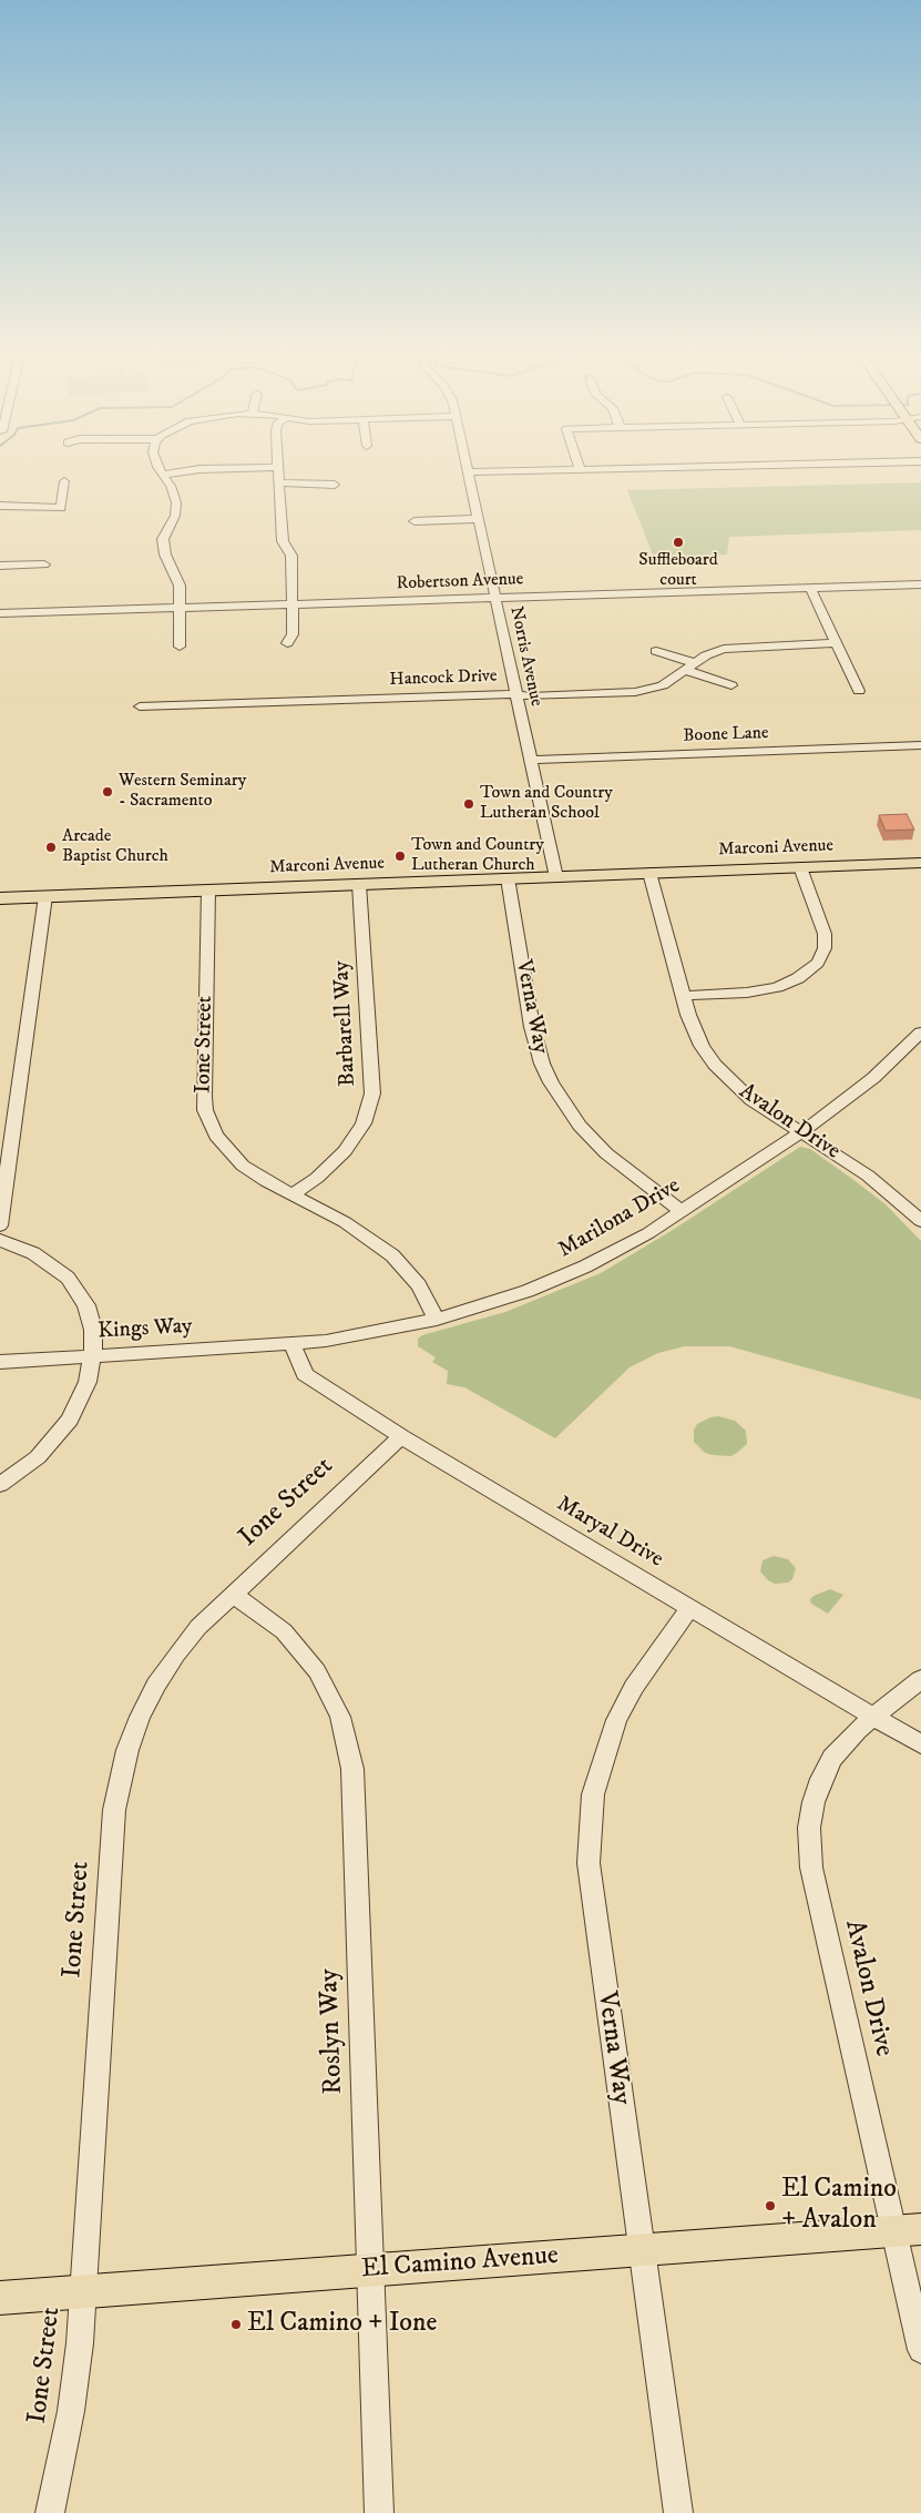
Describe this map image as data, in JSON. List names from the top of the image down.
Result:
{
  "streets": {
    "main road": ["Marconi Avenue", "El Camino Avenue"],
    "street": [
      "Robertson Avenue",
      "Norris Avenue",
      "Hancock Drive",
      "Boone Lane",
      "Verna Way",
      "Barbarell Way",
      "Ione Street",
      "Avalon Drive",
      "Marilona Drive",
      "Kings Way",
      "Maryal Drive",
      "Roslyn Way"
    ]
  },
  "crossings": [
    ["Robertson Avenue", "Norris Avenue"],
    ["Norris Avenue", "Hancock Drive"],
    ["Norris Avenue", "Boone Lane"],
    ["Norris Avenue", "Marconi Avenue"],
    ["Marconi Avenue", "Verna Way"],
    ["Marconi Avenue", "Barbarell Way"],
    ["Marconi Avenue", "Ione Street"],
    ["Marconi Avenue", "Avalon Drive"],
    ["Verna Way", "Marilona Drive"],
    ["Verna Way", "Maryal Drive"],
    ["Verna Way", "El Camino Avenue"],
    ["Barbarell Way", "Ione Street"],
    ["Ione Street", "Marilona Drive"],
    ["Ione Street", "Maryal Drive"],
    ["Ione Street", "Roslyn Way"],
    ["Ione Street", "El Camino Avenue"],
    ["Avalon Drive", "Marilona Drive"],
    ["Avalon Drive", "Maryal Drive"],
    ["Avalon Drive", "El Camino Avenue"],
    ["Marilona Drive", "Kings Way"],
    ["Marilona Drive", "Maryal Drive"],
    ["Kings Way", "Maryal Drive"],
    ["Roslyn Way", "El Camino Avenue"]
  ],
  "places": [
    "Suffleboard court",
    "Western Seminary - Sacramento",
    "Town and Country Lutheran School",
    "Arcade Baptist Church",
    "Town and Country Lutheran Church",
    "El Camino + Avalon",
    "El Camino + Ione"
  ]
}
